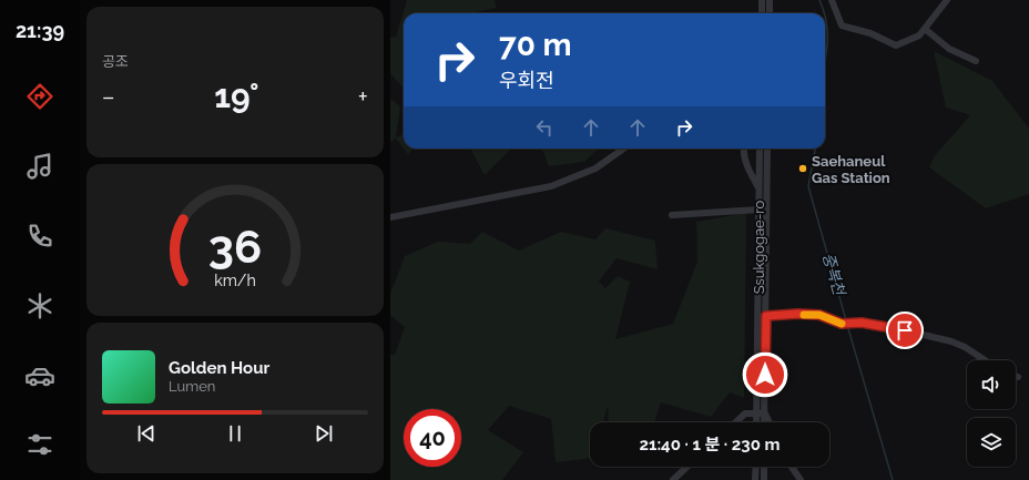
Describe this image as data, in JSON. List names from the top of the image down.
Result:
{
  "streets": {
    "street": ["Ssukgogae-ro"]
  },
  "water": ["중복천"],
  "places": ["Saehaneul Gas Station"],
  "page": {
    "tabs": "21:39",
    "tile": "공조",
    "turn": ["70 m", "우회전"],
    "heat": ["−", "19°", "+"],
    "song": ["Golden Hour", "Lumen"],
    "limit": "40",
    "trip": "21:40 · 1 분 · 230 m",
    "gauge": ["36", "km/h"]
  }
}
